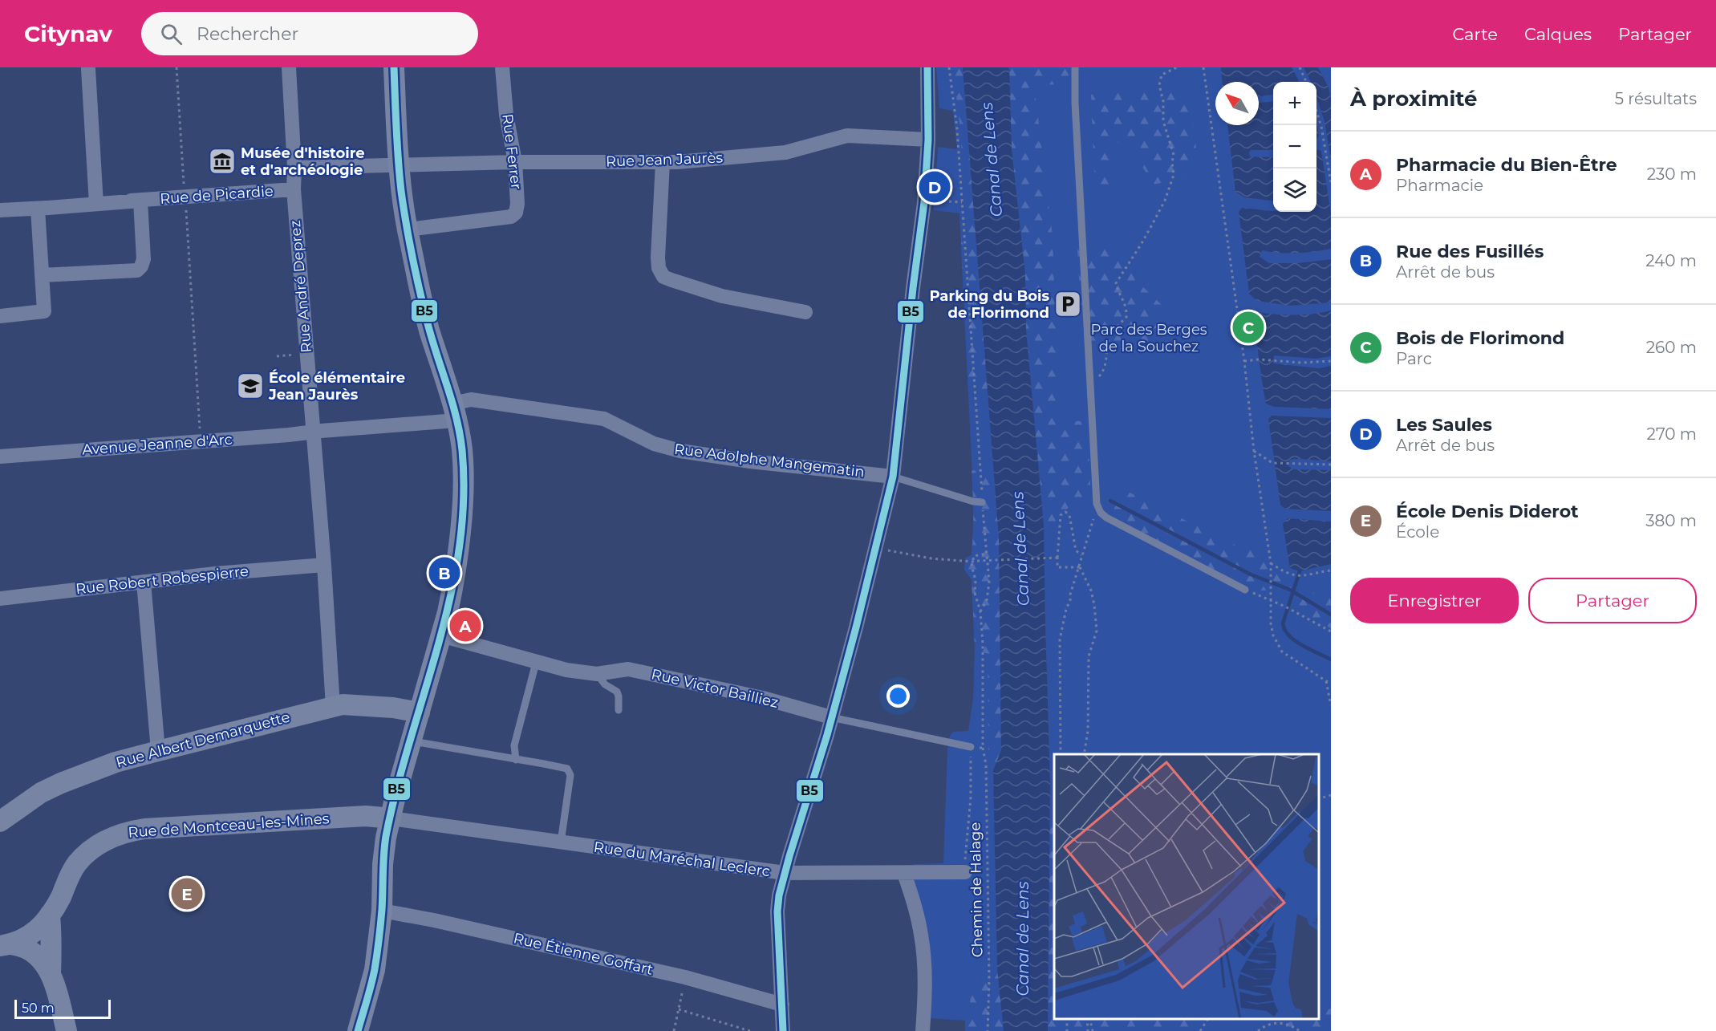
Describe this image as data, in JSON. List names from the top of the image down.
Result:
{
  "streets": {
    "main road": ["Rue Albert Demarquette", "Rue de Montceau-les-Mines"],
    "street": [
      "Rue Ferrer",
      "Rue Jean Jaurès",
      "Rue de Picardie",
      "Rue André Deprez",
      "Avenue Jeanne d'Arc",
      "Rue Adolphe Mangematin",
      "Rue Robert Robespierre",
      "Rue Victor Bailliez",
      "Rue du Maréchal Leclerc",
      "Rue Étienne Goffart"
    ],
    "path": ["Chemin de Halage"]
  },
  "crossings": [
    ["Rue Ferrer", "Rue Jean Jaurès"],
    ["Rue Jean Jaurès", "Rue André Deprez"],
    ["Rue de Picardie", "Rue André Deprez"],
    ["Rue André Deprez", "Avenue Jeanne d'Arc"],
    ["Rue André Deprez", "Rue Adolphe Mangematin"],
    ["Rue André Deprez", "Rue Robert Robespierre"],
    ["Rue André Deprez", "Rue Albert Demarquette"],
    ["Avenue Jeanne d'Arc", "Rue Adolphe Mangematin"],
    ["Rue de Montceau-les-Mines", "Rue du Maréchal Leclerc"]
  ],
  "water": ["Canal de Lens"],
  "parks": ["Parc des Berges de la Souchez"],
  "places": {
    "museum": ["Musée d'histoire et d'archéologie"],
    "parking": ["Parking du Bois de Florimond"],
    "school or university": ["École élémentaire Jean Jaurès"]
  },
  "lines": ["transit line B5"],
  "scale_bar": "50 m",
  "north": "top left",
  "page": {
    "header": "Citynav",
    "search": "Rechercher",
    "nav": ["Carte", "Calques", "Partager"],
    "heading": ["À proximité", "5 résultats"],
    "map_buttons": ["+", "−"],
    "list": [
      {
        "mark": "A",
        "name": "Pharmacie du Bien-Être",
        "note": "Pharmacie",
        "value": "230 m"
      },
      {
        "mark": "B",
        "name": "Rue des Fusillés",
        "note": "Arrêt de bus",
        "value": "240 m"
      },
      {
        "mark": "C",
        "name": "Bois de Florimond",
        "note": "Parc",
        "value": "260 m"
      },
      {
        "mark": "D",
        "name": "Les Saules",
        "note": "Arrêt de bus",
        "value": "270 m"
      },
      {
        "mark": "E",
        "name": "École Denis Diderot",
        "note": "École",
        "value": "380 m"
      }
    ],
    "pins": [
      "D",
      "C",
      "B",
      "A",
      "E"
    ],
    "buttons": ["Enregistrer", "Partager"],
    "scale": "50 m"
  }
}
